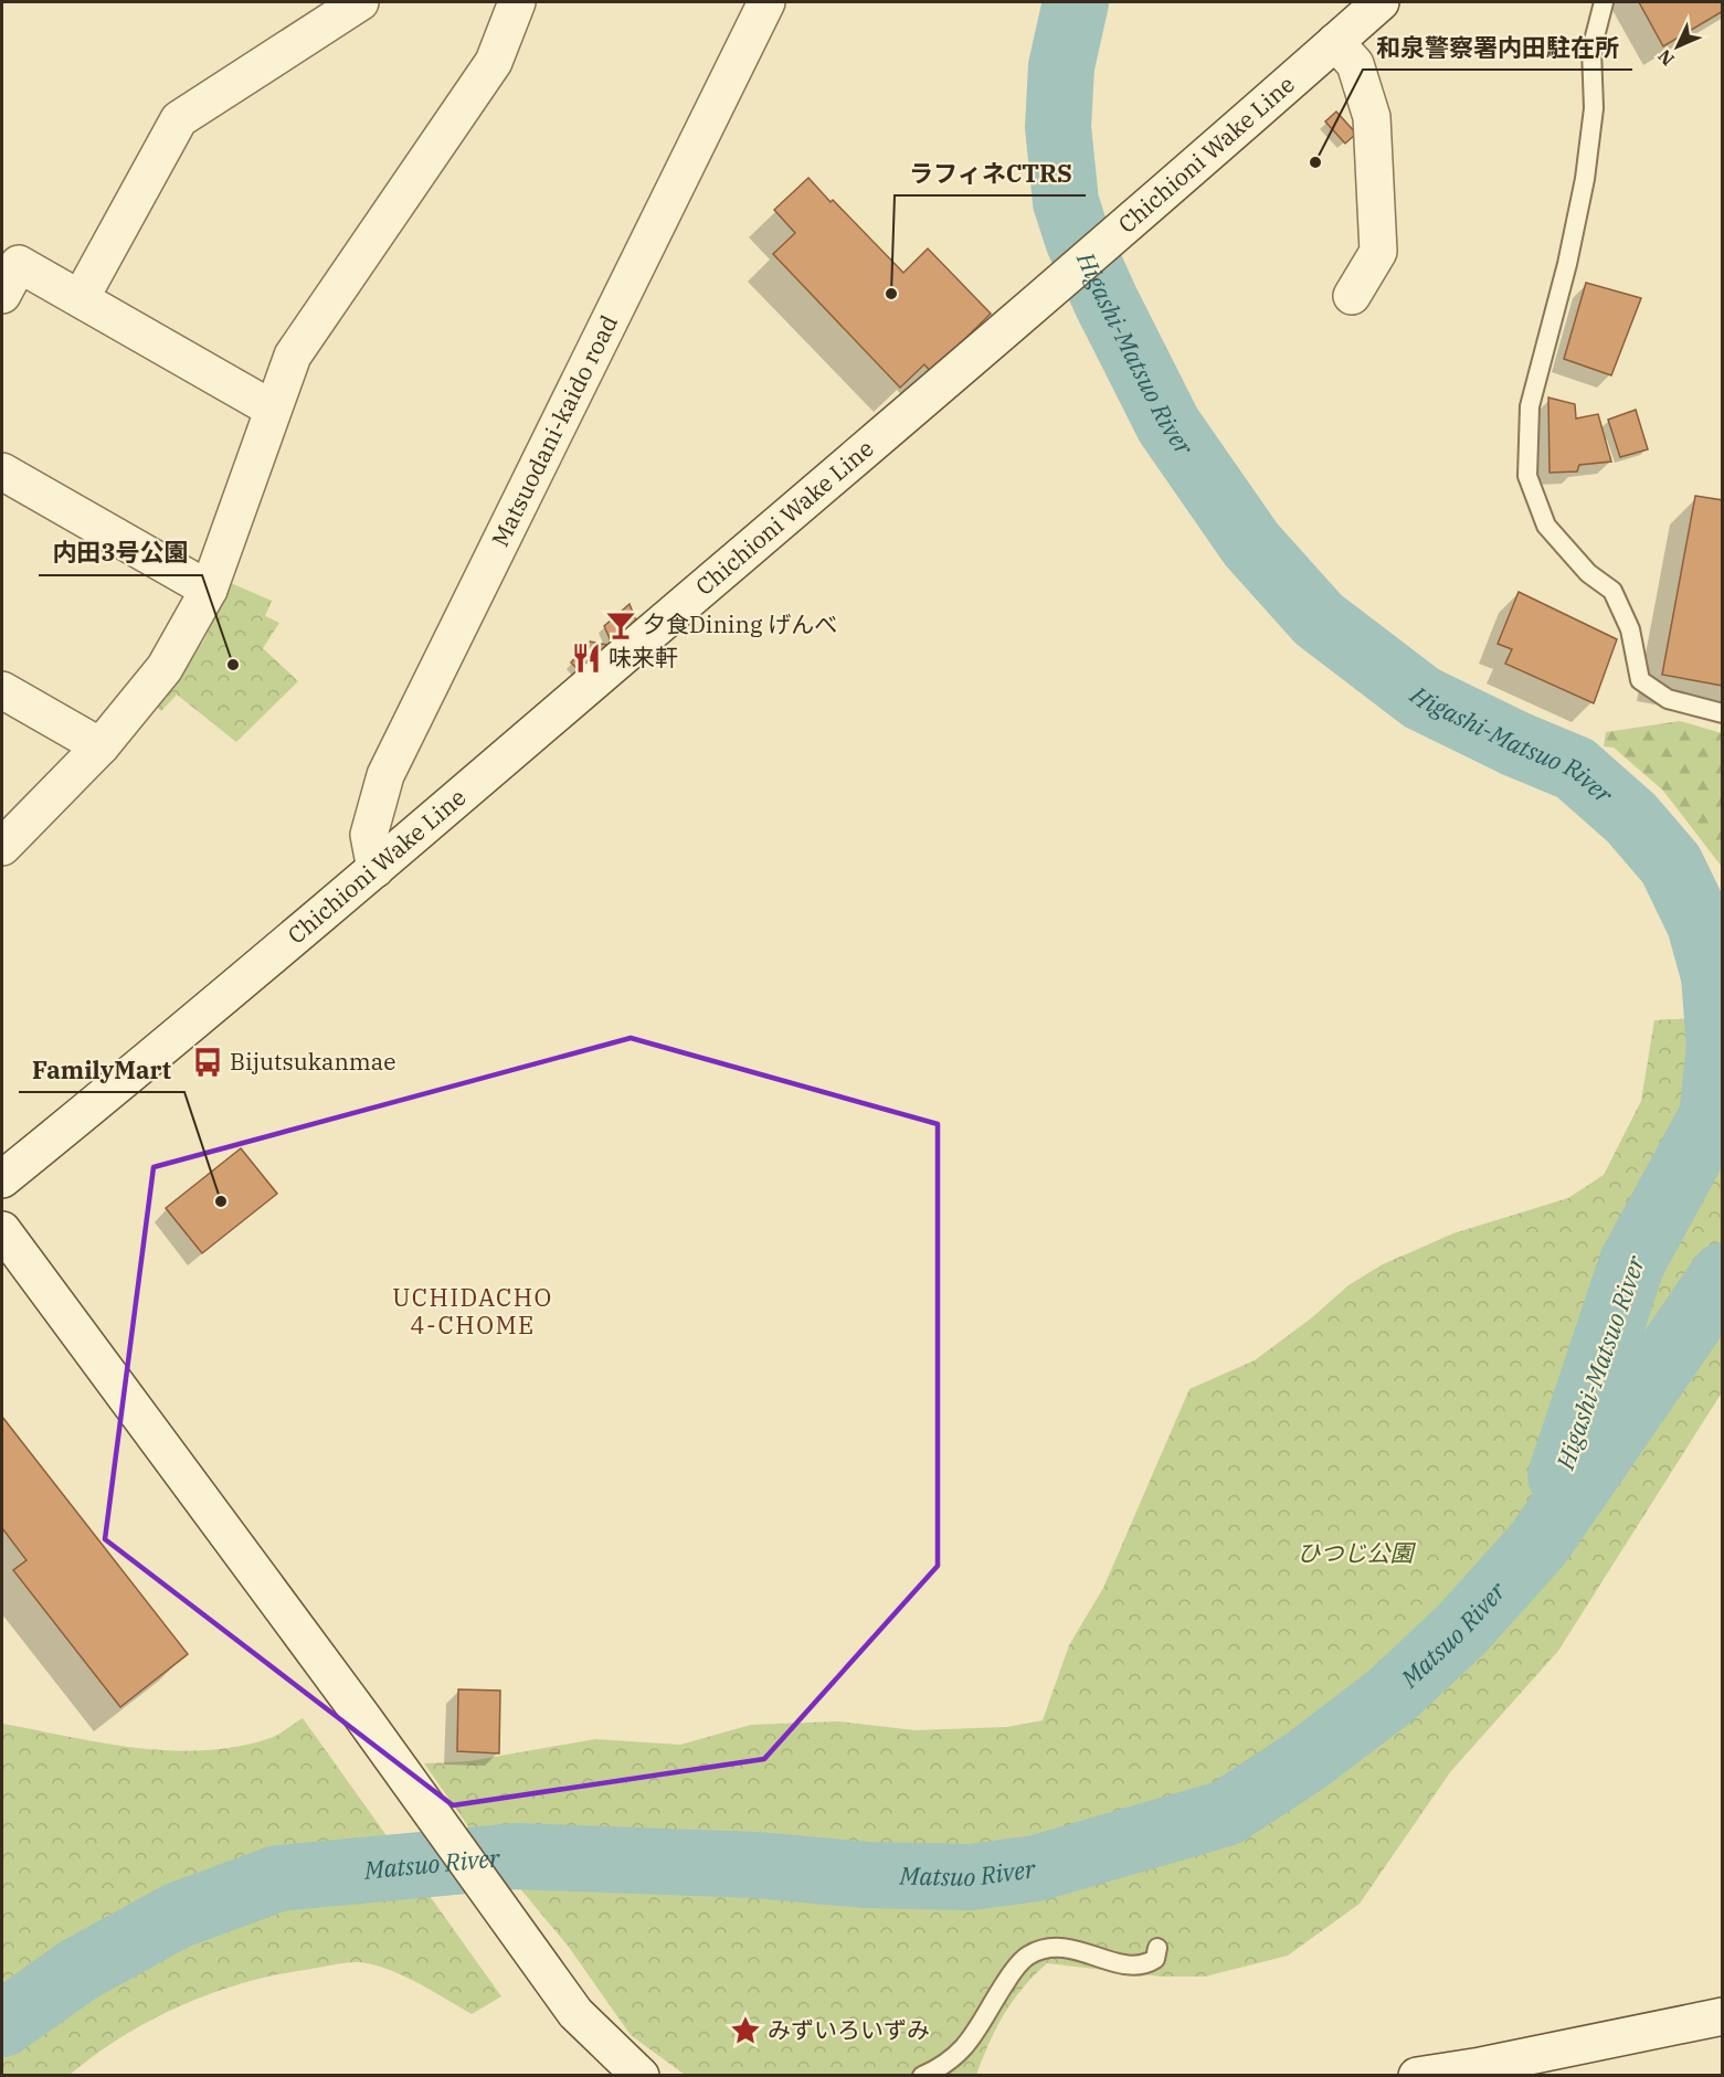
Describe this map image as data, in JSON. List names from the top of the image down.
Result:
{
  "streets": {
    "street": ["Chichioni Wake Line", "Matsuodani-kaido road"]
  },
  "crossings": [
    ["Chichioni Wake Line", "Matsuodani-kaido road"]
  ],
  "districts": ["UCHIDACHO 4-CHOME"],
  "water": ["Higashi-Matsuo River", "Matsuo River"],
  "parks": ["ひつじ公園"],
  "places": {
    "other": [
      "和泉警察署内田駐在所",
      "ラフィネCTRS",
      "内田3号公園",
      "FamilyMart"
    ],
    "bar": ["夕食Dining げんべ"],
    "restaurant": ["味来軒"],
    "bus stop": ["Bijutsukanmae"],
    "place": ["みずいろいずみ"]
  },
  "north": "bottom left"
}
